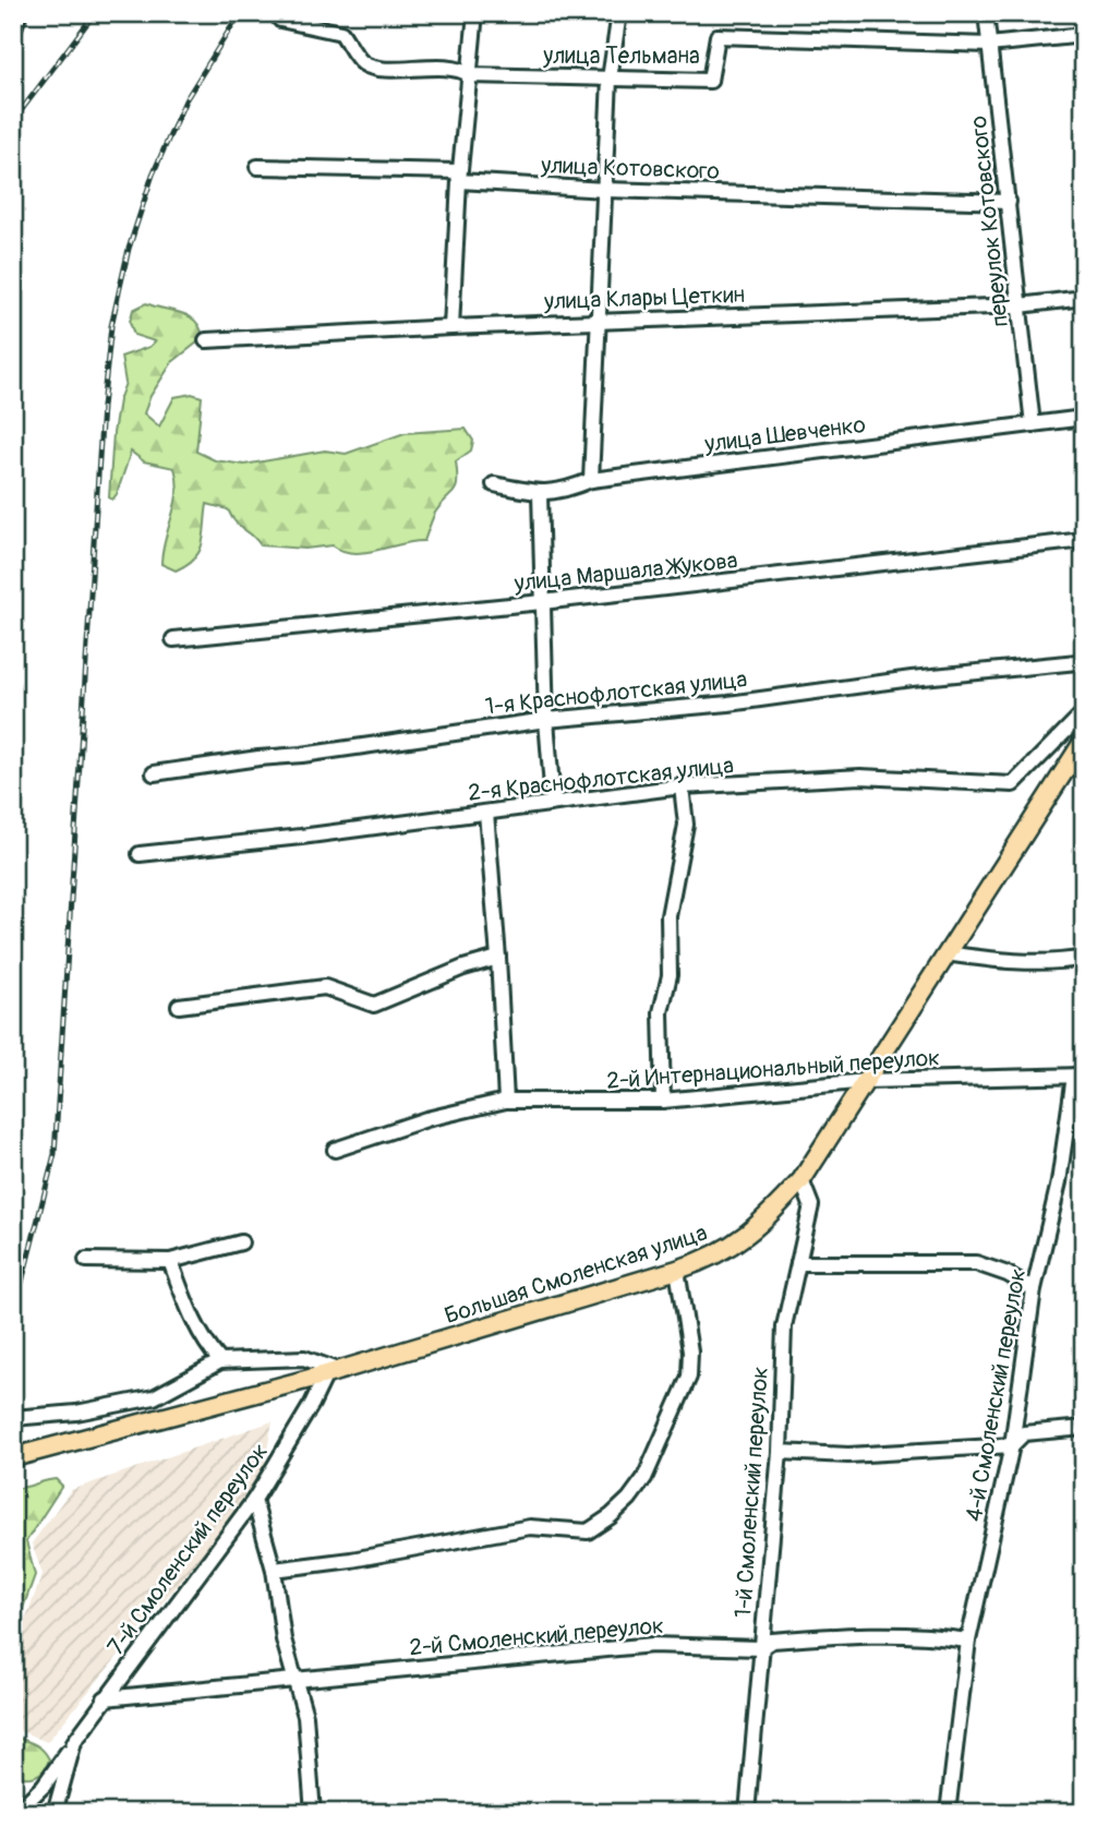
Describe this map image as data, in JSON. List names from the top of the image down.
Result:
{
  "streets": {
    "main road": ["Большая Смоленская улица"],
    "street": [
      "улица Тельмана",
      "улица Котовского",
      "переулок Котовского",
      "улица Клары Цеткин",
      "улица Шевченко",
      "улица Маршала Жукова",
      "1-я Краснофлотская улица",
      "2-я Краснофлотская улица",
      "2-й Интернациональный переулок",
      "4-й Смоленский переулок",
      "1-й Смоленский переулок",
      "7-й Смоленский переулок",
      "2-й Смоленский переулок"
    ]
  },
  "crossings": [
    ["улица Тельмана", "переулок Котовского"],
    ["улица Котовского", "переулок Котовского"],
    ["переулок Котовского", "улица Клары Цеткин"],
    ["переулок Котовского", "улица Шевченко"],
    ["2-й Интернациональный переулок", "Большая Смоленская улица"],
    ["2-й Интернациональный переулок", "4-й Смоленский переулок"],
    ["Большая Смоленская улица", "1-й Смоленский переулок"],
    ["Большая Смоленская улица", "7-й Смоленский переулок"],
    ["4-й Смоленский переулок", "2-й Смоленский переулок"],
    ["1-й Смоленский переулок", "2-й Смоленский переулок"],
    ["7-й Смоленский переулок", "2-й Смоленский переулок"]
  ]
}
